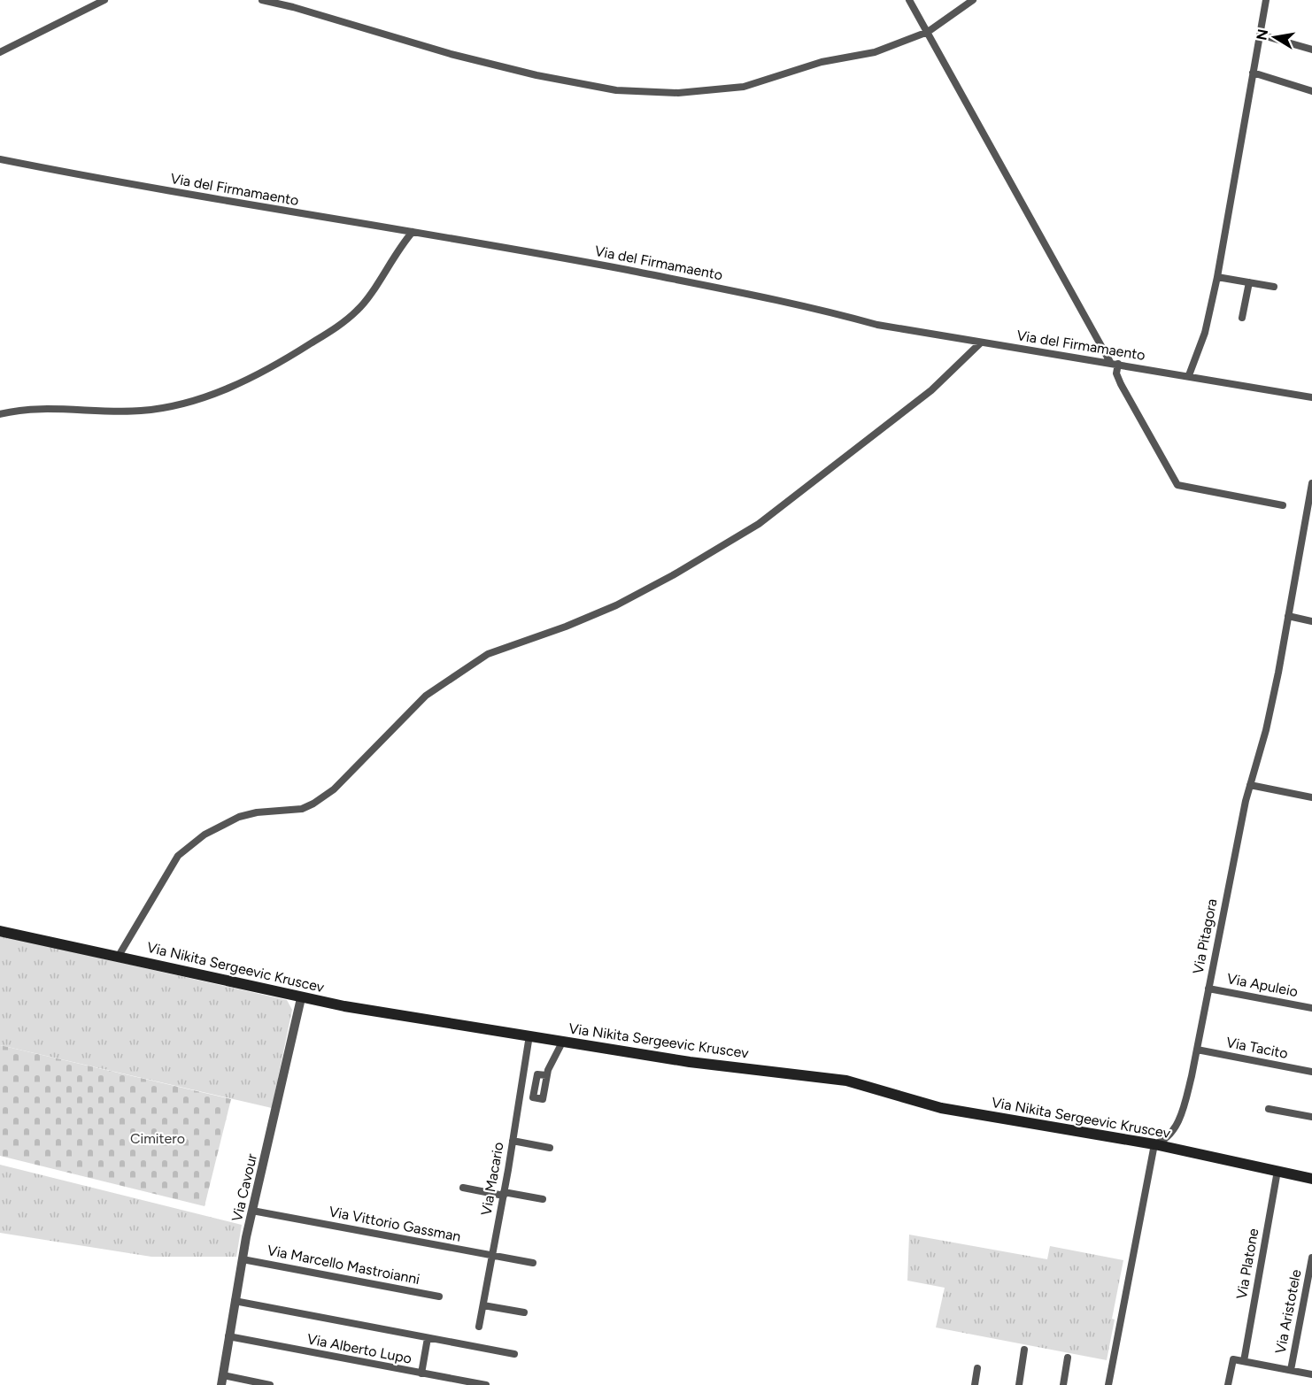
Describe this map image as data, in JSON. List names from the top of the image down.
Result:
{
  "streets": {
    "main road": ["Via Nikita Sergeevic Kruscev"],
    "street": [
      "Via del Firmamaento",
      "Via Pitagora",
      "Via Apuleio",
      "Via Tacito",
      "Via Macario",
      "Via Cavour",
      "Via Vittorio Gassman",
      "Via Platone",
      "Via Marcello Mastroianni",
      "Via Aristotele",
      "Via Alberto Lupo"
    ]
  },
  "crossings": [
    ["Via Pitagora", "Via Nikita Sergeevic Kruscev"],
    ["Via Pitagora", "Via Apuleio"],
    ["Via Pitagora", "Via Tacito"],
    ["Via Nikita Sergeevic Kruscev", "Via Macario"],
    ["Via Nikita Sergeevic Kruscev", "Via Cavour"],
    ["Via Nikita Sergeevic Kruscev", "Via Platone"],
    ["Via Macario", "Via Vittorio Gassman"],
    ["Via Cavour", "Via Vittorio Gassman"],
    ["Via Cavour", "Via Marcello Mastroianni"],
    ["Via Cavour", "Via Alberto Lupo"]
  ],
  "parks": ["Cimitero"],
  "north": "left"
}
